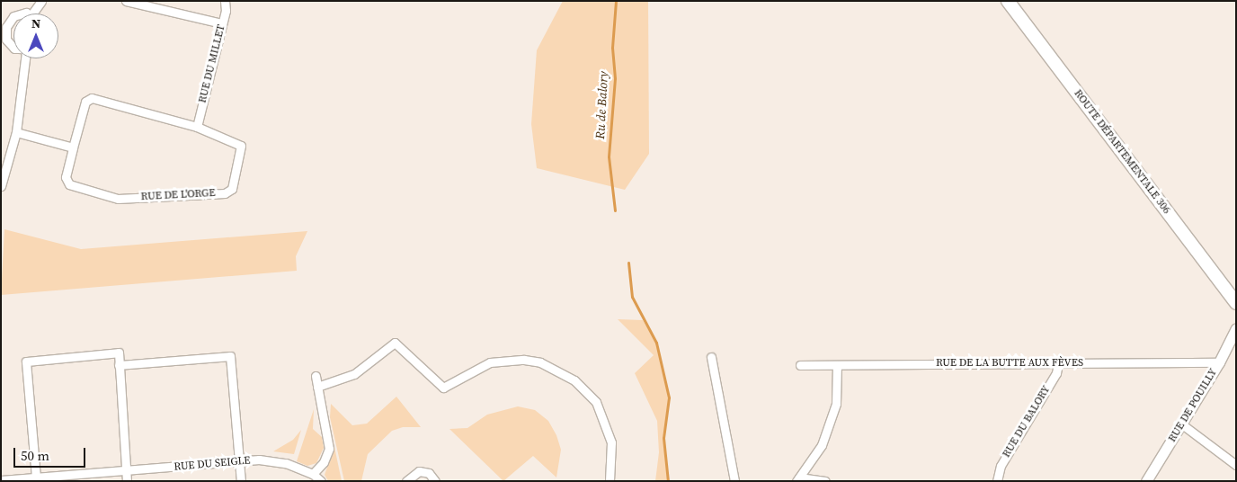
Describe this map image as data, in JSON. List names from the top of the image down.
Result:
{
  "streets": {
    "main road": ["ROUTE DÉPARTEMENTALE 306"],
    "street": [
      "RUE DU MILLET",
      "RUE DE L'ORGE",
      "RUE DE LA BUTTE AUX FÈVES",
      "RUE DE POUILLY",
      "RUE DU BALORY",
      "RUE DU SEIGLE"
    ]
  },
  "crossings": [
    ["RUE DU MILLET", "RUE DE L'ORGE"],
    ["RUE DE LA BUTTE AUX FÈVES", "RUE DE POUILLY"],
    ["RUE DE LA BUTTE AUX FÈVES", "RUE DU BALORY"]
  ],
  "water": ["Ru de Balory"],
  "scale_bar": "50 m",
  "north": "top"
}
